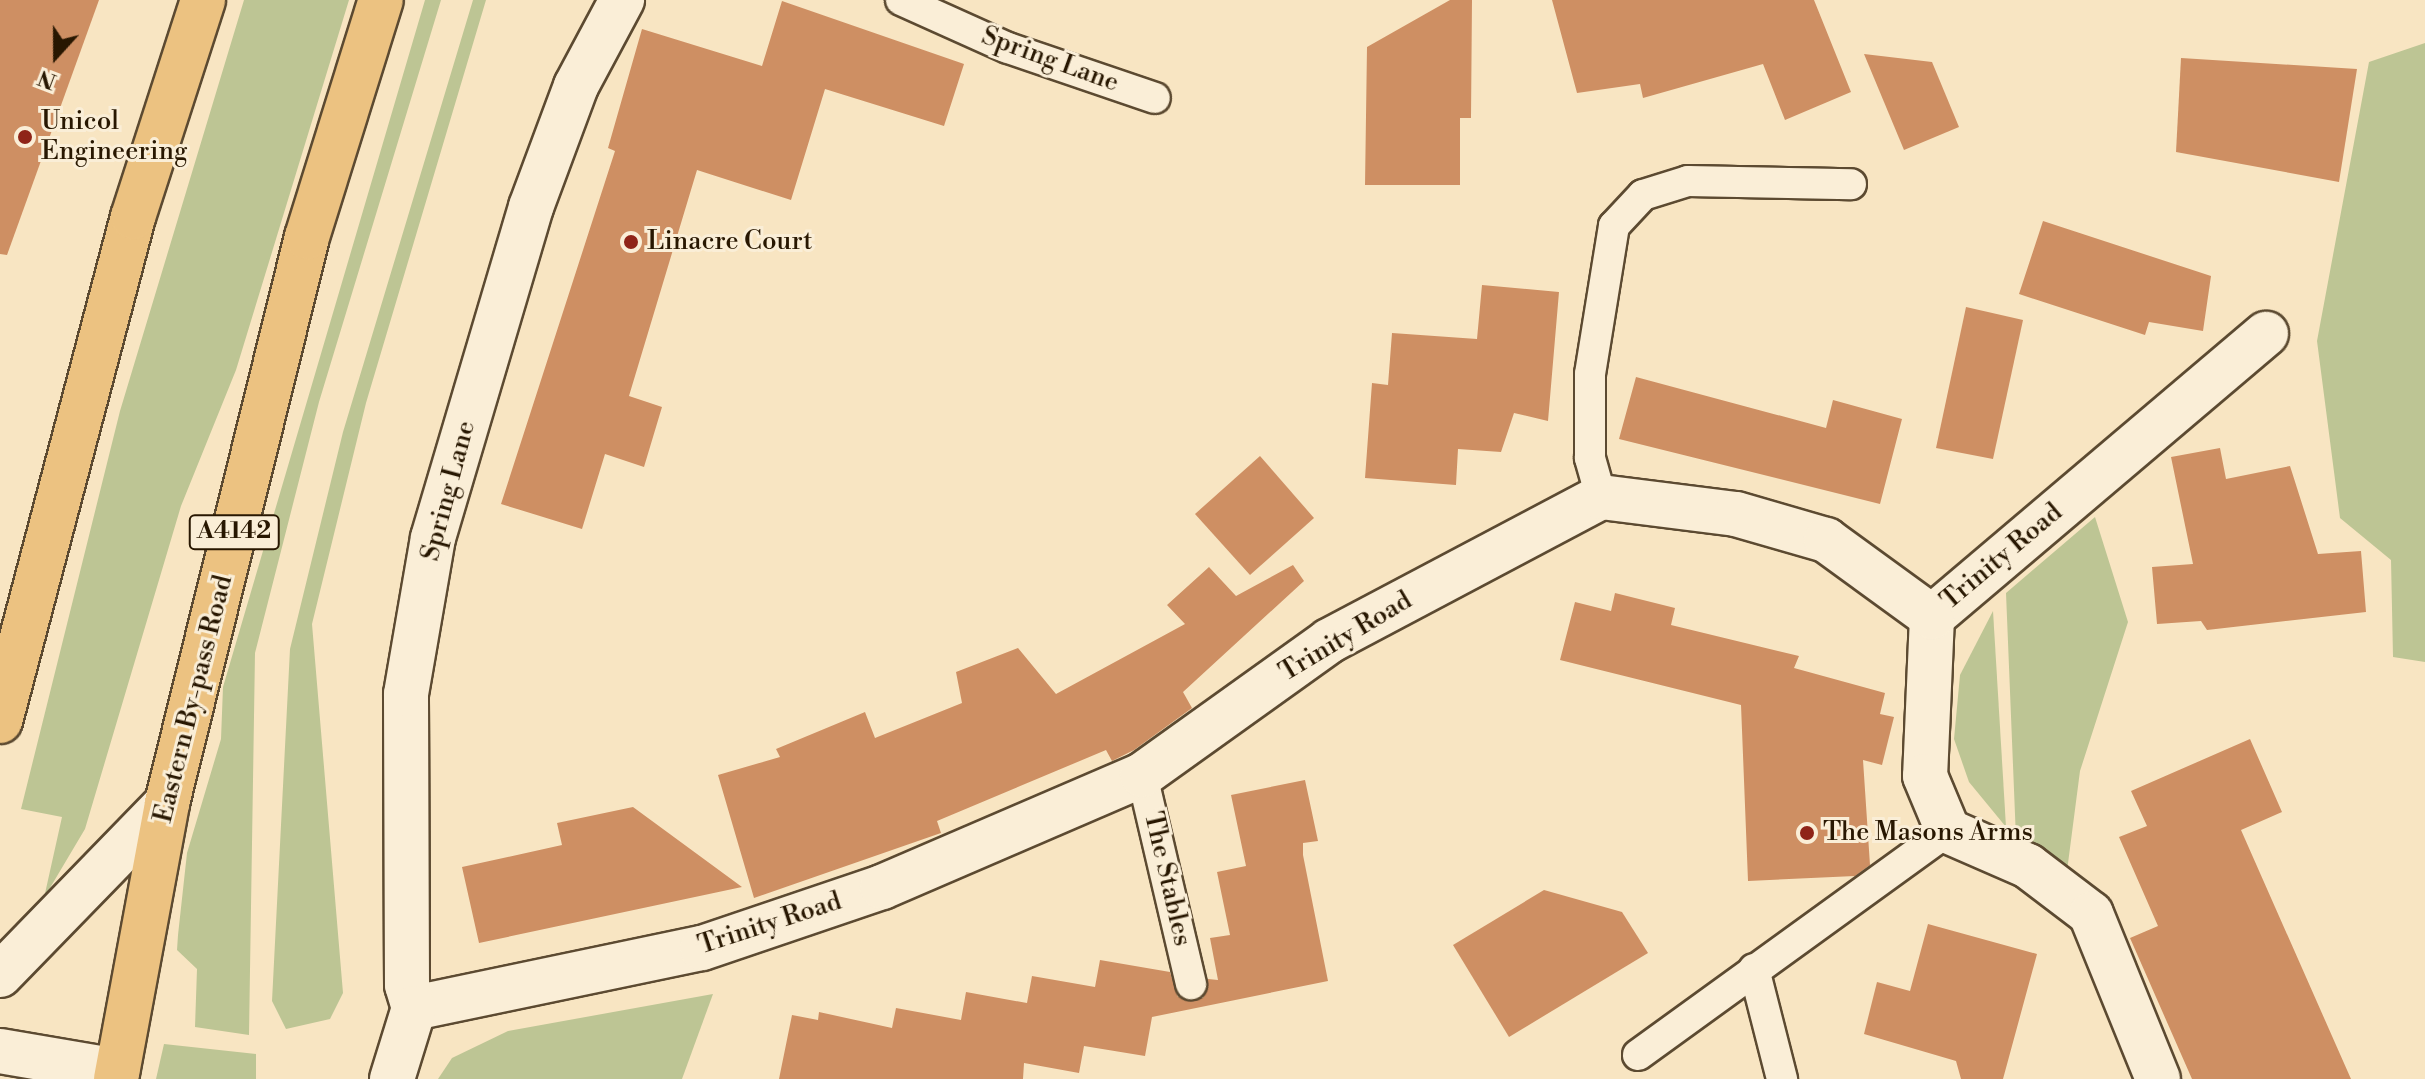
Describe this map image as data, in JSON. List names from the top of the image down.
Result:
{
  "streets": {
    "highway": ["A4142", "Eastern By-pass Road"],
    "street": ["Spring Lane", "Trinity Road"],
    "lane": ["The Stables"]
  },
  "crossings": [
    ["Spring Lane", "Trinity Road"],
    ["Trinity Road", "The Stables"]
  ],
  "places": ["Unicol Engineering", "Linacre Court", "The Masons Arms"],
  "north": "bottom"
}
